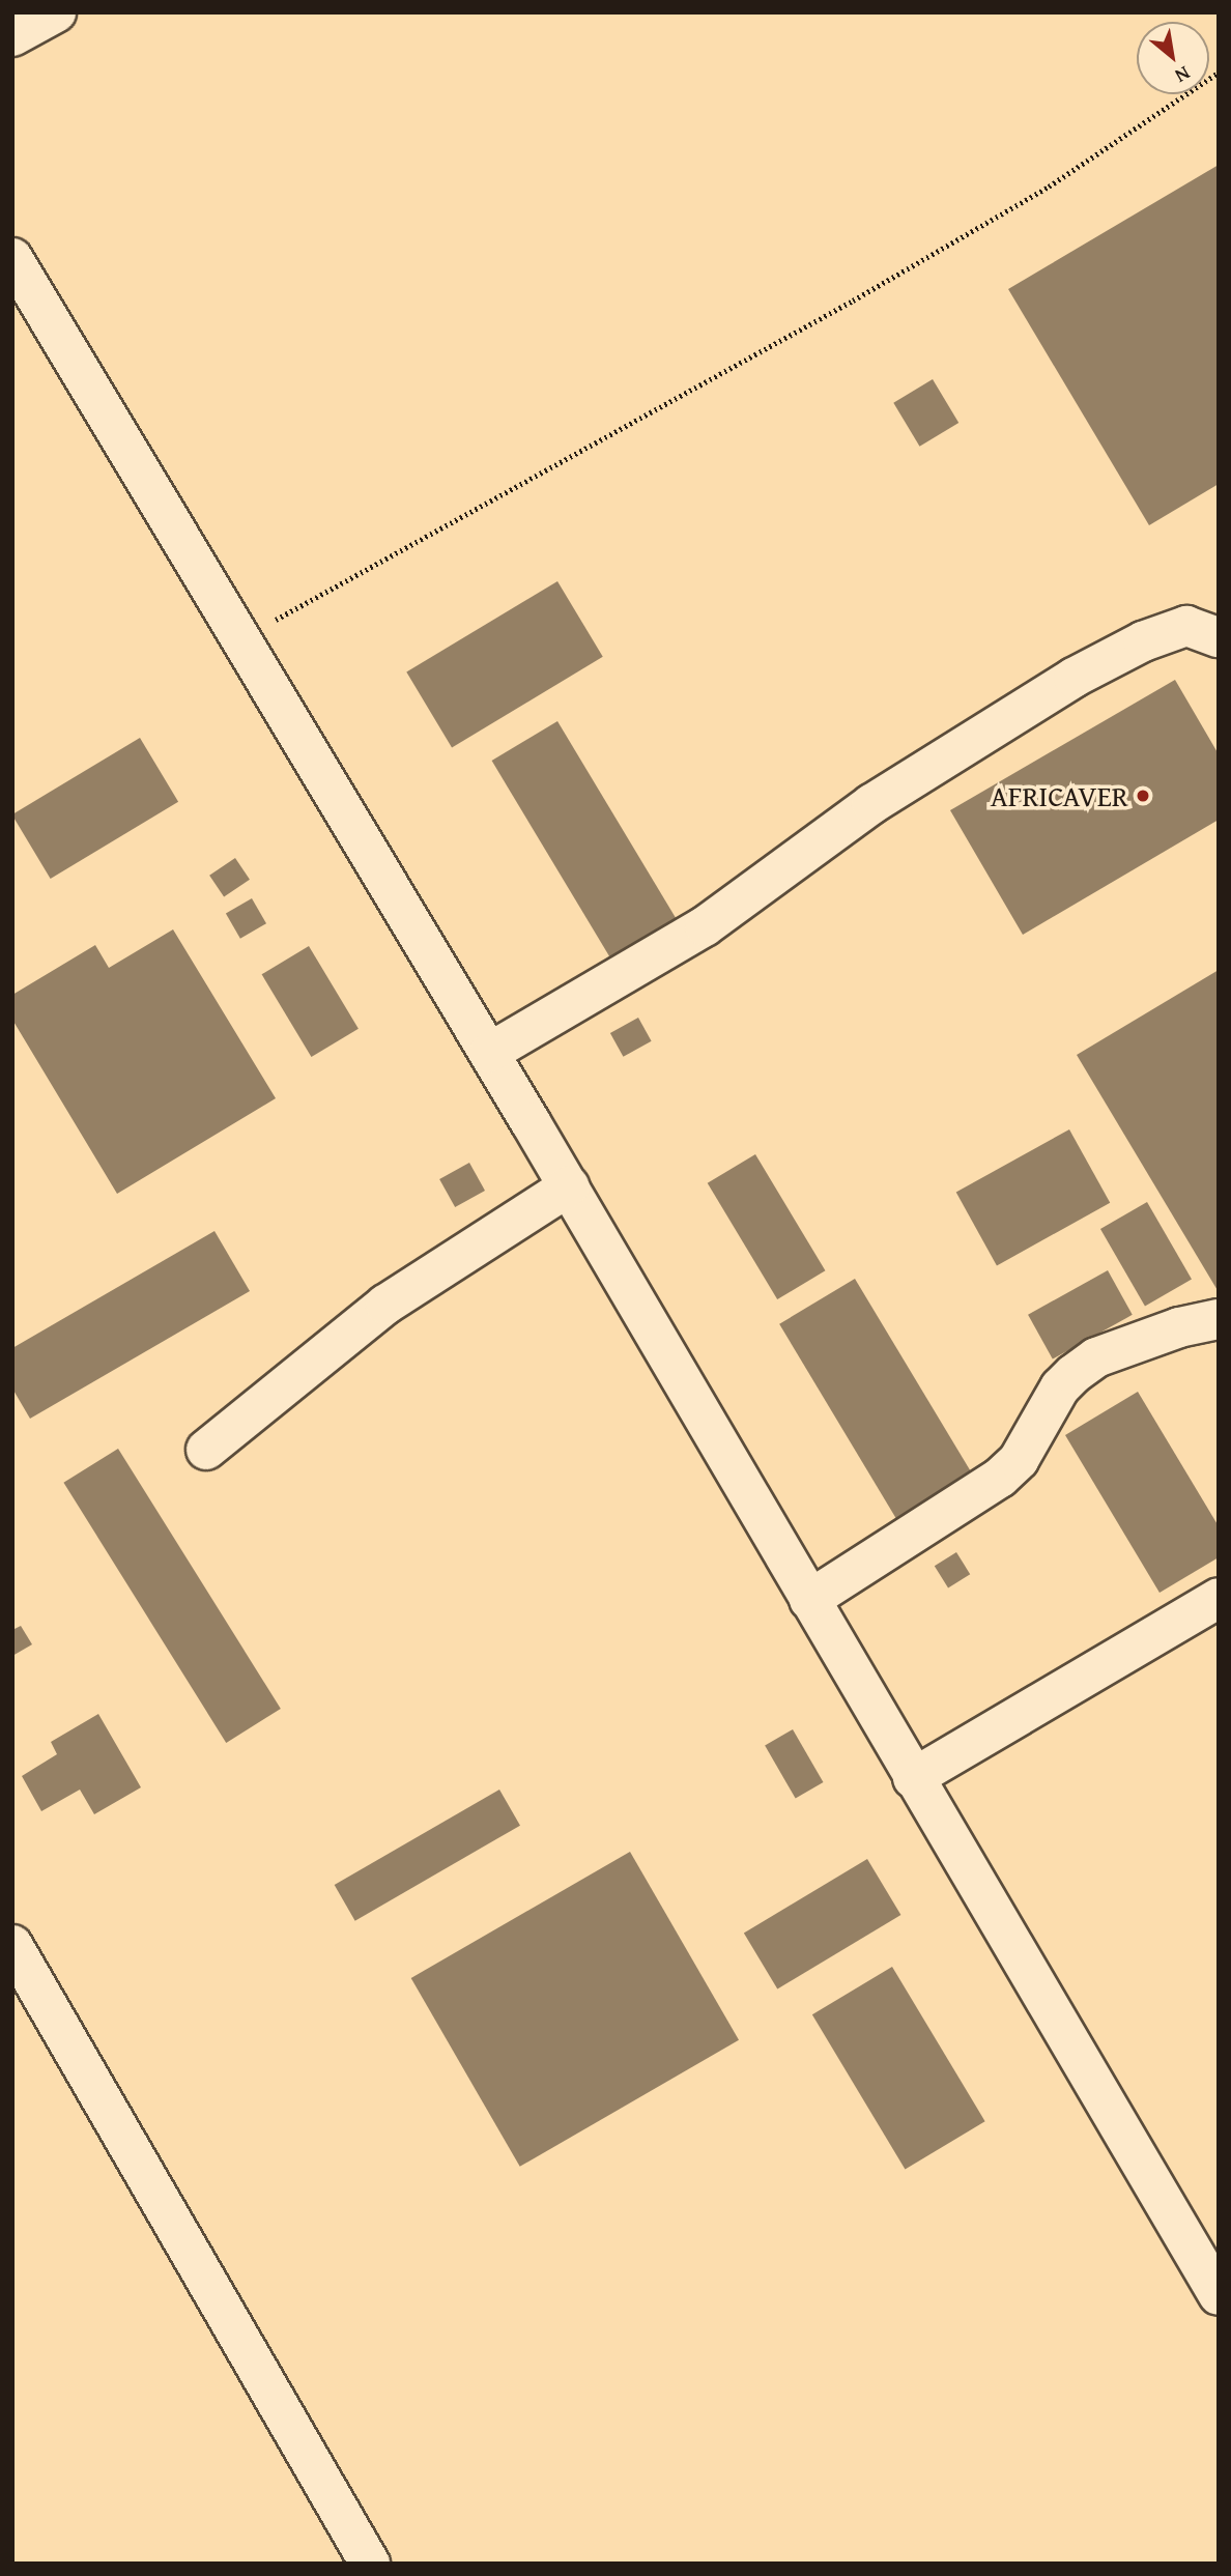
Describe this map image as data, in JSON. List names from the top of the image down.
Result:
{
  "places": ["AFRICAVER"],
  "north": "bottom right"
}
